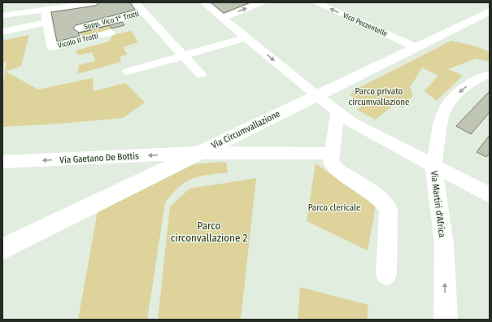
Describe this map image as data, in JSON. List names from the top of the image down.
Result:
{
  "streets": {
    "main road": ["Via Circumvallazione"],
    "street": [
      "Supp. Vico 1° Trotti",
      "Vico Pezzentelle",
      "Vicolo II Trotti",
      "Via Gaetano De Bottis",
      "Via Martiri d'Africa"
    ]
  },
  "crossings": [
    ["Vico Pezzentelle", "Via Circumvallazione"],
    ["Via Circumvallazione", "Via Gaetano De Bottis"]
  ],
  "parks": ["Parco privato circumvallazione", "Parco clericale", "Parco circonvallazione 2"]
}
